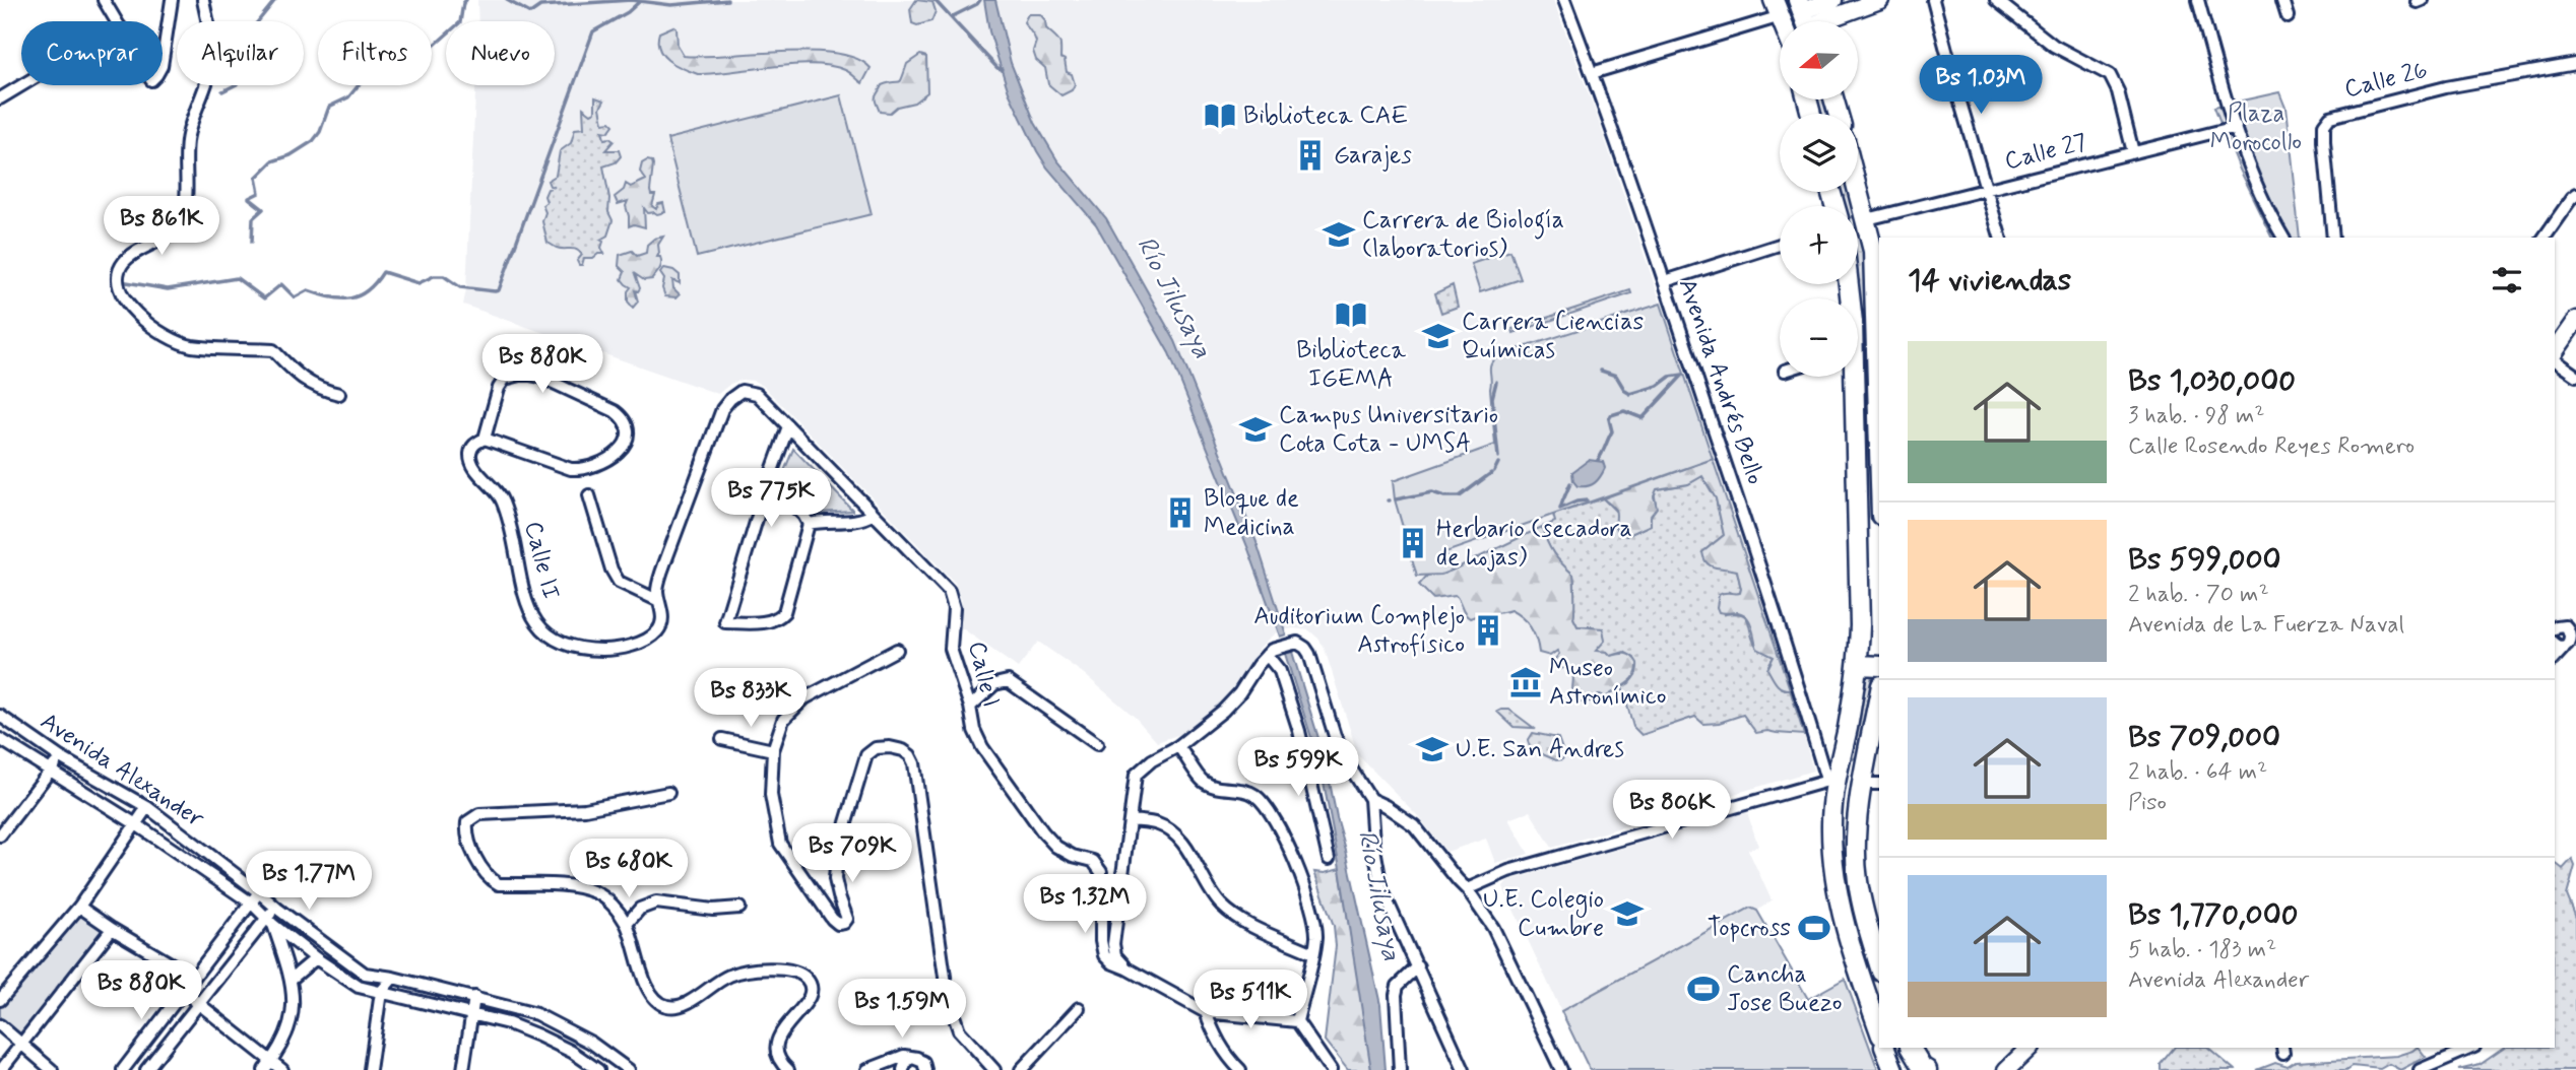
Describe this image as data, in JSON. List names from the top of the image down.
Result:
{
  "streets": {
    "street": [
      "Calle 26",
      "Calle 27",
      "Avenida Andrés Bello",
      "Calle II",
      "Calle I",
      "Avenida Alexander"
    ]
  },
  "crossings": [
    ["Calle II", "Calle I"]
  ],
  "water": ["Río Jilusaya"],
  "parks": ["Plaza Morocollo"],
  "places": {
    "library": ["Biblioteca CAE", "Biblioteca IGEMA"],
    "building": [
      "Garajes",
      "Bloque de Medicina",
      "Herbario (secadora de hojas)",
      "Auditorium Complejo Astrofísico"
    ],
    "school or university": [
      "Carrera de Biología (laboratorios)",
      "Carrera Ciencias Químicas",
      "Campus Universitario Cota Cota - UMSA",
      "U.E. San Andres",
      "U.E. Colegio Cumbre"
    ],
    "museum": ["Museo Astronímico"],
    "sports": ["Topcross", "Cancha Jose Buezo"]
  },
  "north": "left",
  "page": {
    "map_buttons": ["+", "−"],
    "chip": [
      "Comprar",
      "Alquilar",
      "Filtros",
      "Nuevo"
    ],
    "price": [
      "Bs 1.03M",
      "Bs 861K",
      "Bs 880K",
      "Bs 775K",
      "Bs 833K",
      "Bs 599K",
      "Bs 806K",
      "Bs 709K",
      "Bs 680K",
      "Bs 1.77M",
      "Bs 1.32M",
      "Bs 880K",
      "Bs 511K",
      "Bs 1.59M"
    ],
    "heading": "14 viviendas",
    "list": [
      {
        "name": "Bs 1,030,000",
        "note": "3 hab. · 98 m² · Calle Rosendo Reyes Romero"
      },
      {
        "name": "Bs 599,000",
        "note": "2 hab. · 70 m² · Avenida de La Fuerza Naval"
      },
      {
        "name": "Bs 709,000",
        "note": "2 hab. · 64 m² · Piso"
      },
      {
        "name": "Bs 1,770,000",
        "note": "5 hab. · 183 m² · Avenida Alexander"
      }
    ]
  }
}
